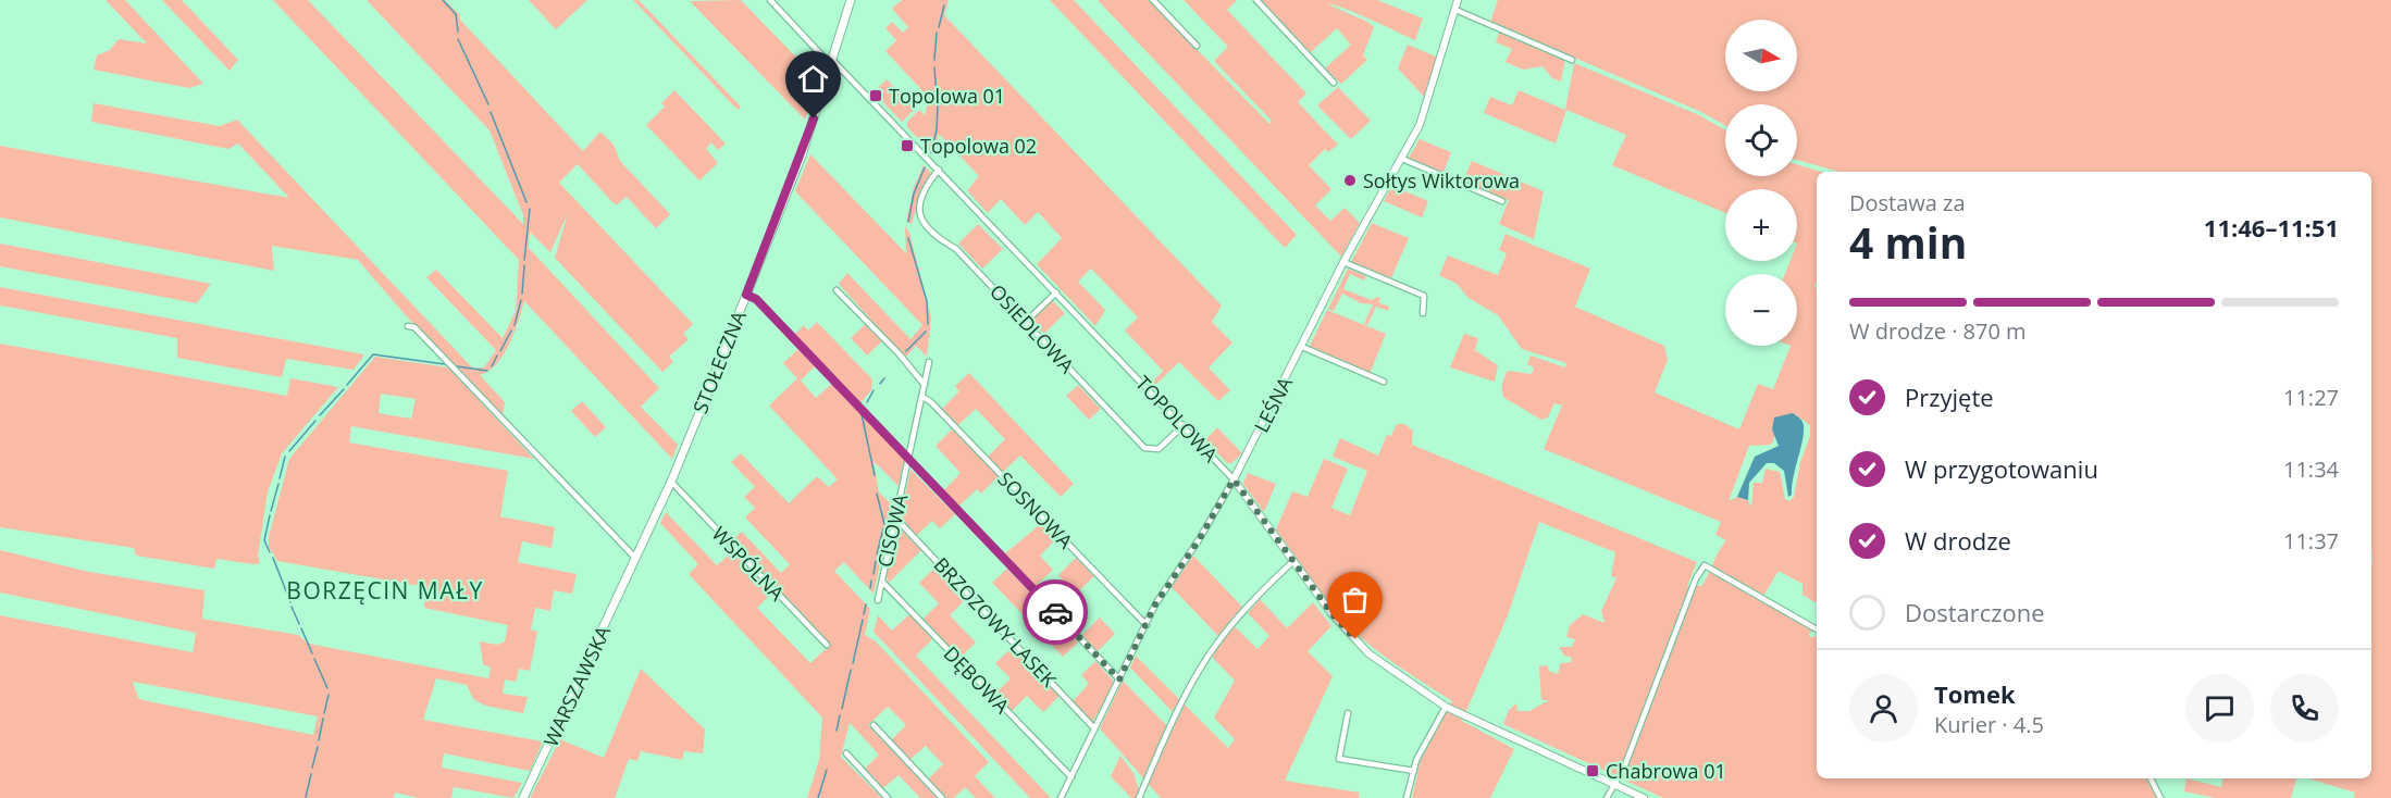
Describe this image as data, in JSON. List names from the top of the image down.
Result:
{
  "streets": {
    "main road": ["STOŁECZNA", "WARSZAWSKA"],
    "street": [
      "OSIEDLOWA",
      "LEŚNA",
      "TOPOLOWA",
      "SOSNOWA",
      "CISOWA",
      "WSPÓLNA",
      "BRZOZOWY LASEK",
      "DĘBOWA"
    ]
  },
  "crossings": [
    ["OSIEDLOWA", "TOPOLOWA"],
    ["STOŁECZNA", "TOPOLOWA"],
    ["STOŁECZNA", "WSPÓLNA"],
    ["STOŁECZNA", "WARSZAWSKA"],
    ["LEŚNA", "TOPOLOWA"],
    ["LEŚNA", "SOSNOWA"],
    ["LEŚNA", "BRZOZOWY LASEK"],
    ["LEŚNA", "DĘBOWA"],
    ["SOSNOWA", "CISOWA"],
    ["CISOWA", "BRZOZOWY LASEK"],
    ["CISOWA", "DĘBOWA"]
  ],
  "districts": ["BORZĘCIN MAŁY"],
  "places": {
    "transit": ["Topolowa 01", "Topolowa 02", "Chabrowa 01"],
    "other": ["Sołtys Wiktorowa"]
  },
  "north": "right",
  "page": {
    "map_buttons": ["+", "−"],
    "heading": ["4 min", "Dostawa za", "11:46–11:51"],
    "panel": ["Tomek", "Kurier · 4.5"],
    "bar": "W drodze · 870 m",
    "list": [
      ["Przyjęte", "11:27"],
      ["W przygotowaniu", "11:34"],
      ["W drodze", "11:37"],
      "Dostarczone"
    ]
  }
}
